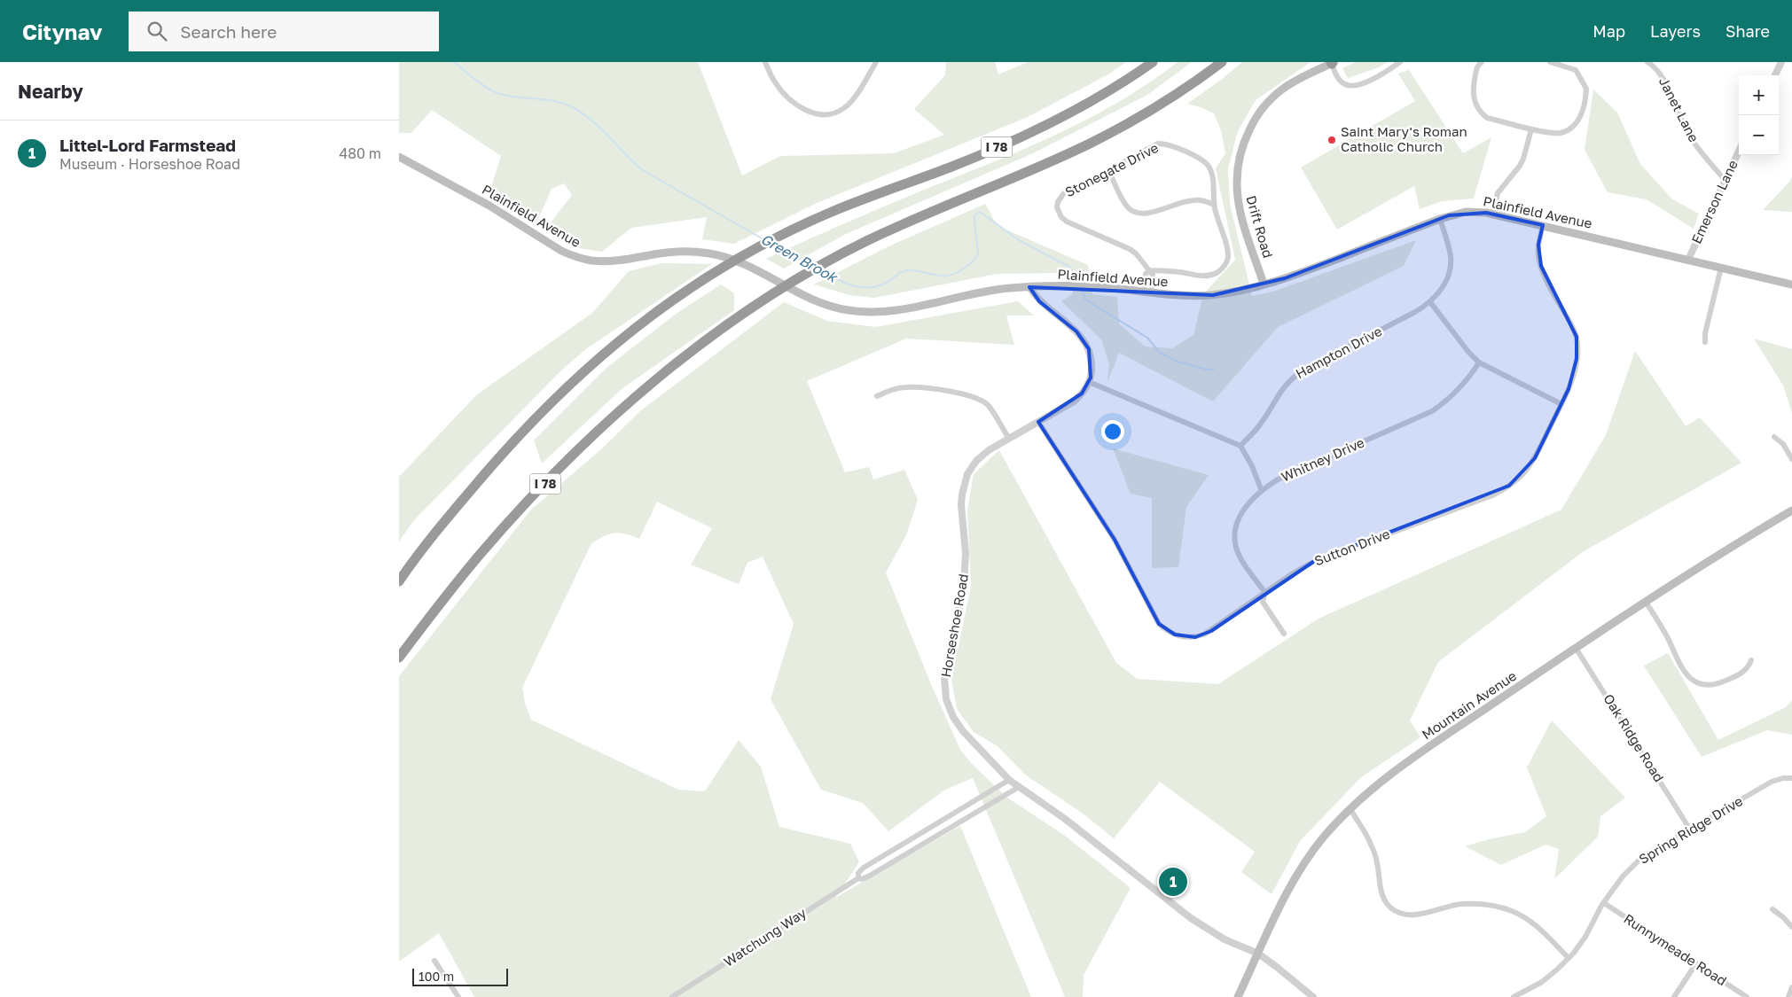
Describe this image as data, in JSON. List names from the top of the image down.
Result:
{
  "streets": {
    "highway": ["I 78"],
    "main road": ["Plainfield Avenue", "Drift Road", "Mountain Avenue"],
    "street": [
      "Janet Lane",
      "Stonegate Drive",
      "Emerson Lane",
      "Hampton Drive",
      "Whitney Drive",
      "Sutton Drive",
      "Horseshoe Road",
      "Oak Ridge Road",
      "Spring Ridge Drive",
      "Watchung Way",
      "Runnymeade Road"
    ]
  },
  "crossings": [
    ["Janet Lane", "Emerson Lane"],
    ["Emerson Lane", "Plainfield Avenue"],
    ["Plainfield Avenue", "Drift Road"],
    ["Plainfield Avenue", "Hampton Drive"],
    ["Plainfield Avenue", "Sutton Drive"],
    ["Plainfield Avenue", "Horseshoe Road"],
    ["Whitney Drive", "Sutton Drive"],
    ["Sutton Drive", "Horseshoe Road"],
    ["Horseshoe Road", "Mountain Avenue"],
    ["Horseshoe Road", "Watchung Way"],
    ["Mountain Avenue", "Oak Ridge Road"],
    ["Oak Ridge Road", "Spring Ridge Drive"],
    ["Spring Ridge Drive", "Runnymeade Road"]
  ],
  "water": ["Green Brook"],
  "places": ["Saint Mary's Roman Catholic Church"],
  "scale_bar": "100 m",
  "page": {
    "header": "Citynav",
    "search": "Search here",
    "nav": ["Map", "Layers", "Share"],
    "heading": "Nearby",
    "map_buttons": ["+", "−"],
    "list": [
      {
        "mark": "1",
        "name": "Littel-Lord Farmstead",
        "note": "Museum · Horseshoe Road",
        "value": "480 m"
      }
    ],
    "pins": "1",
    "scale": "100 m"
  }
}
